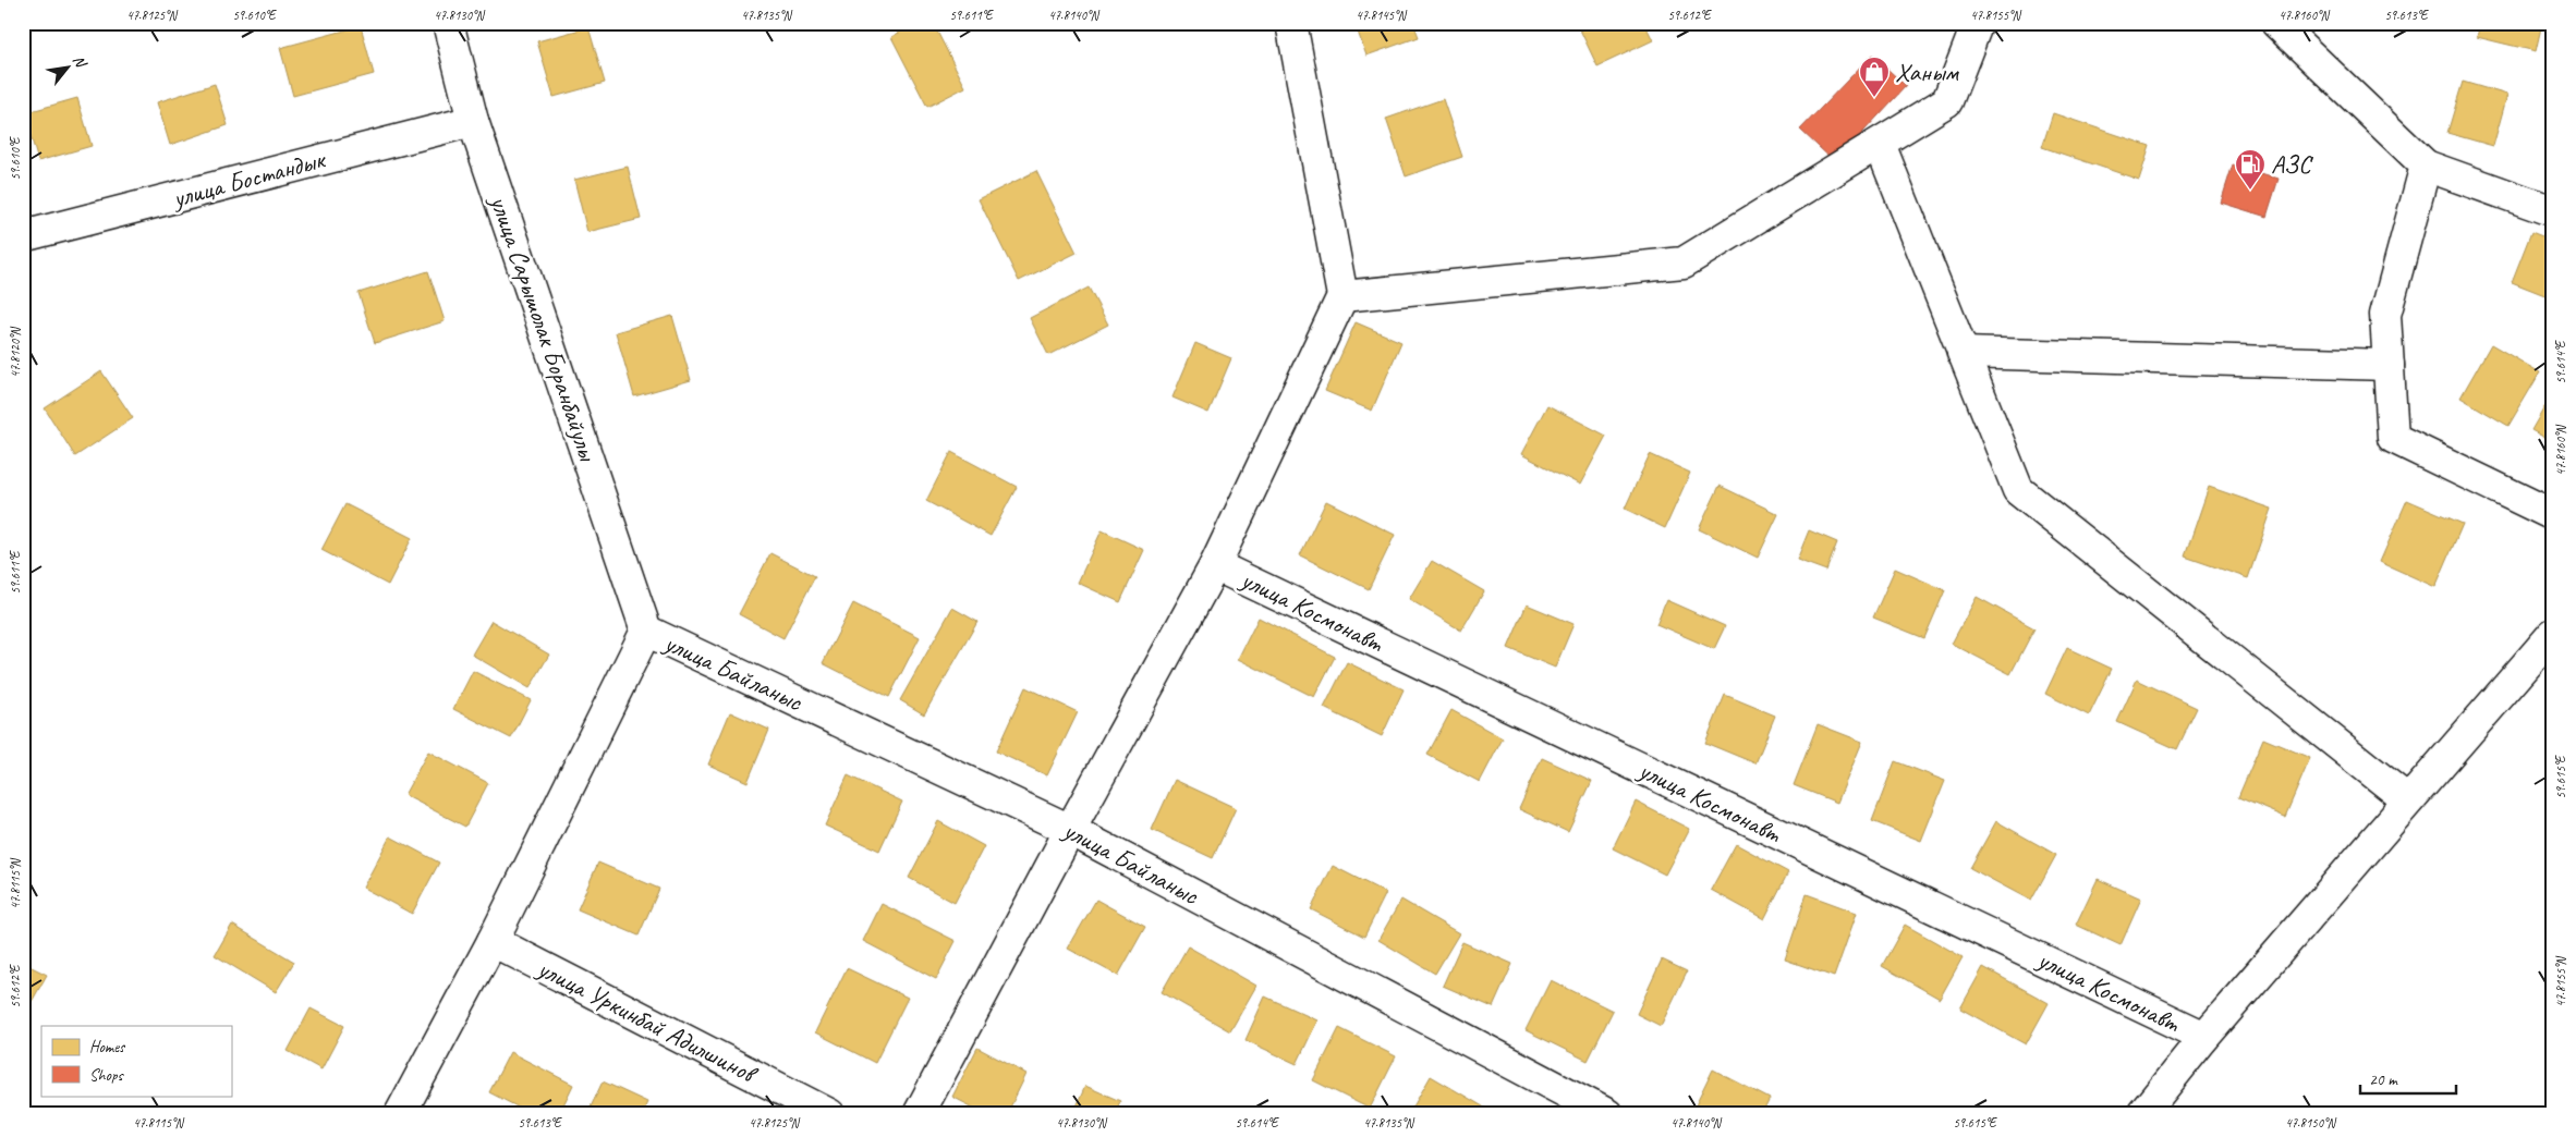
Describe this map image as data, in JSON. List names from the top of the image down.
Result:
{
  "streets": {
    "street": [
      "улица Бостандык",
      "улица Сарышолак Боранбайулы",
      "улица Космонавт",
      "улица Байланыс",
      "улица Уркинбай Адилшинов"
    ]
  },
  "crossings": [
    ["улица Бостандык", "улица Сарышолак Боранбайулы"],
    ["улица Сарышолак Боранбайулы", "улица Байланыс"]
  ],
  "places": {
    "shop": ["Ханым"],
    "fuel station": ["АЗС"]
  },
  "legend": ["Homes", "Shops"],
  "scale_bar": "20 m",
  "north": "top right",
  "coordinates": [
    "47.8125°N",
    "59.610°E",
    "47.8130°N",
    "47.8135°N",
    "59.611°E",
    "47.8140°N",
    "47.8145°N",
    "59.612°E",
    "47.8155°N",
    "47.8160°N",
    "59.613°E",
    "47.8120°N",
    "59.614°E",
    "59.615°E",
    "47.8115°N",
    "47.8150°N"
  ]
}
